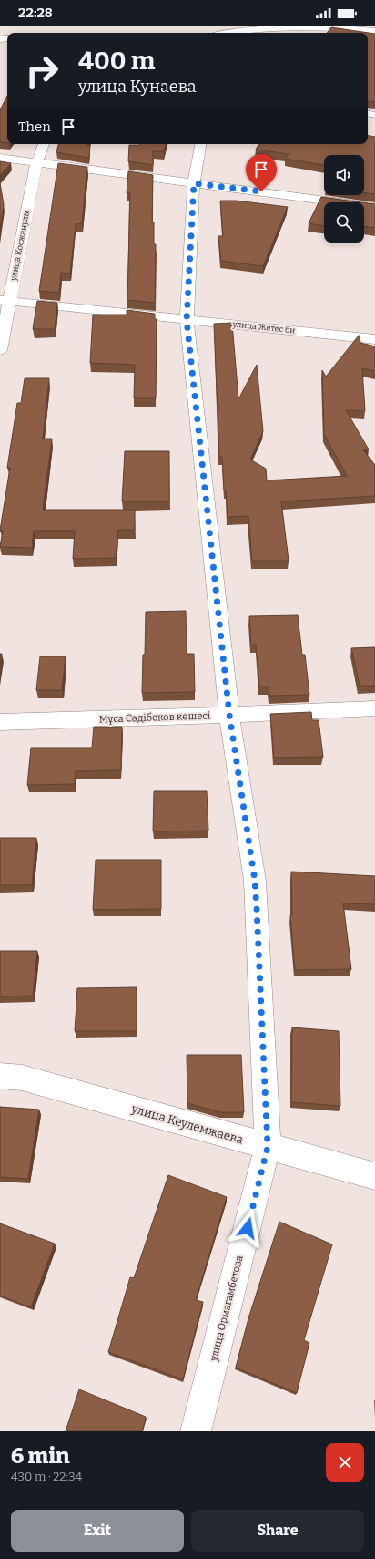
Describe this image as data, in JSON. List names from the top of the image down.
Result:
{
  "streets": {
    "street": [
      "улица Косжанулы",
      "улица Жетес би",
      "Мұса Сәдібеков көшесі",
      "улица Кеулемжаева",
      "улица Ормагамбетова"
    ]
  },
  "crossings": [
    ["улица Косжанулы", "улица Жетес би"],
    ["улица Жетес би", "улица Ормагамбетова"],
    ["Мұса Сәдібеков көшесі", "улица Ормагамбетова"],
    ["улица Кеулемжаева", "улица Ормагамбетова"]
  ],
  "page": {
    "status": "22:28",
    "turn": ["400 m", "улица Кунаева"],
    "then": "Then",
    "heading": ["6 min", "430 m · 22:34"],
    "buttons": ["Exit", "Share"]
  }
}
